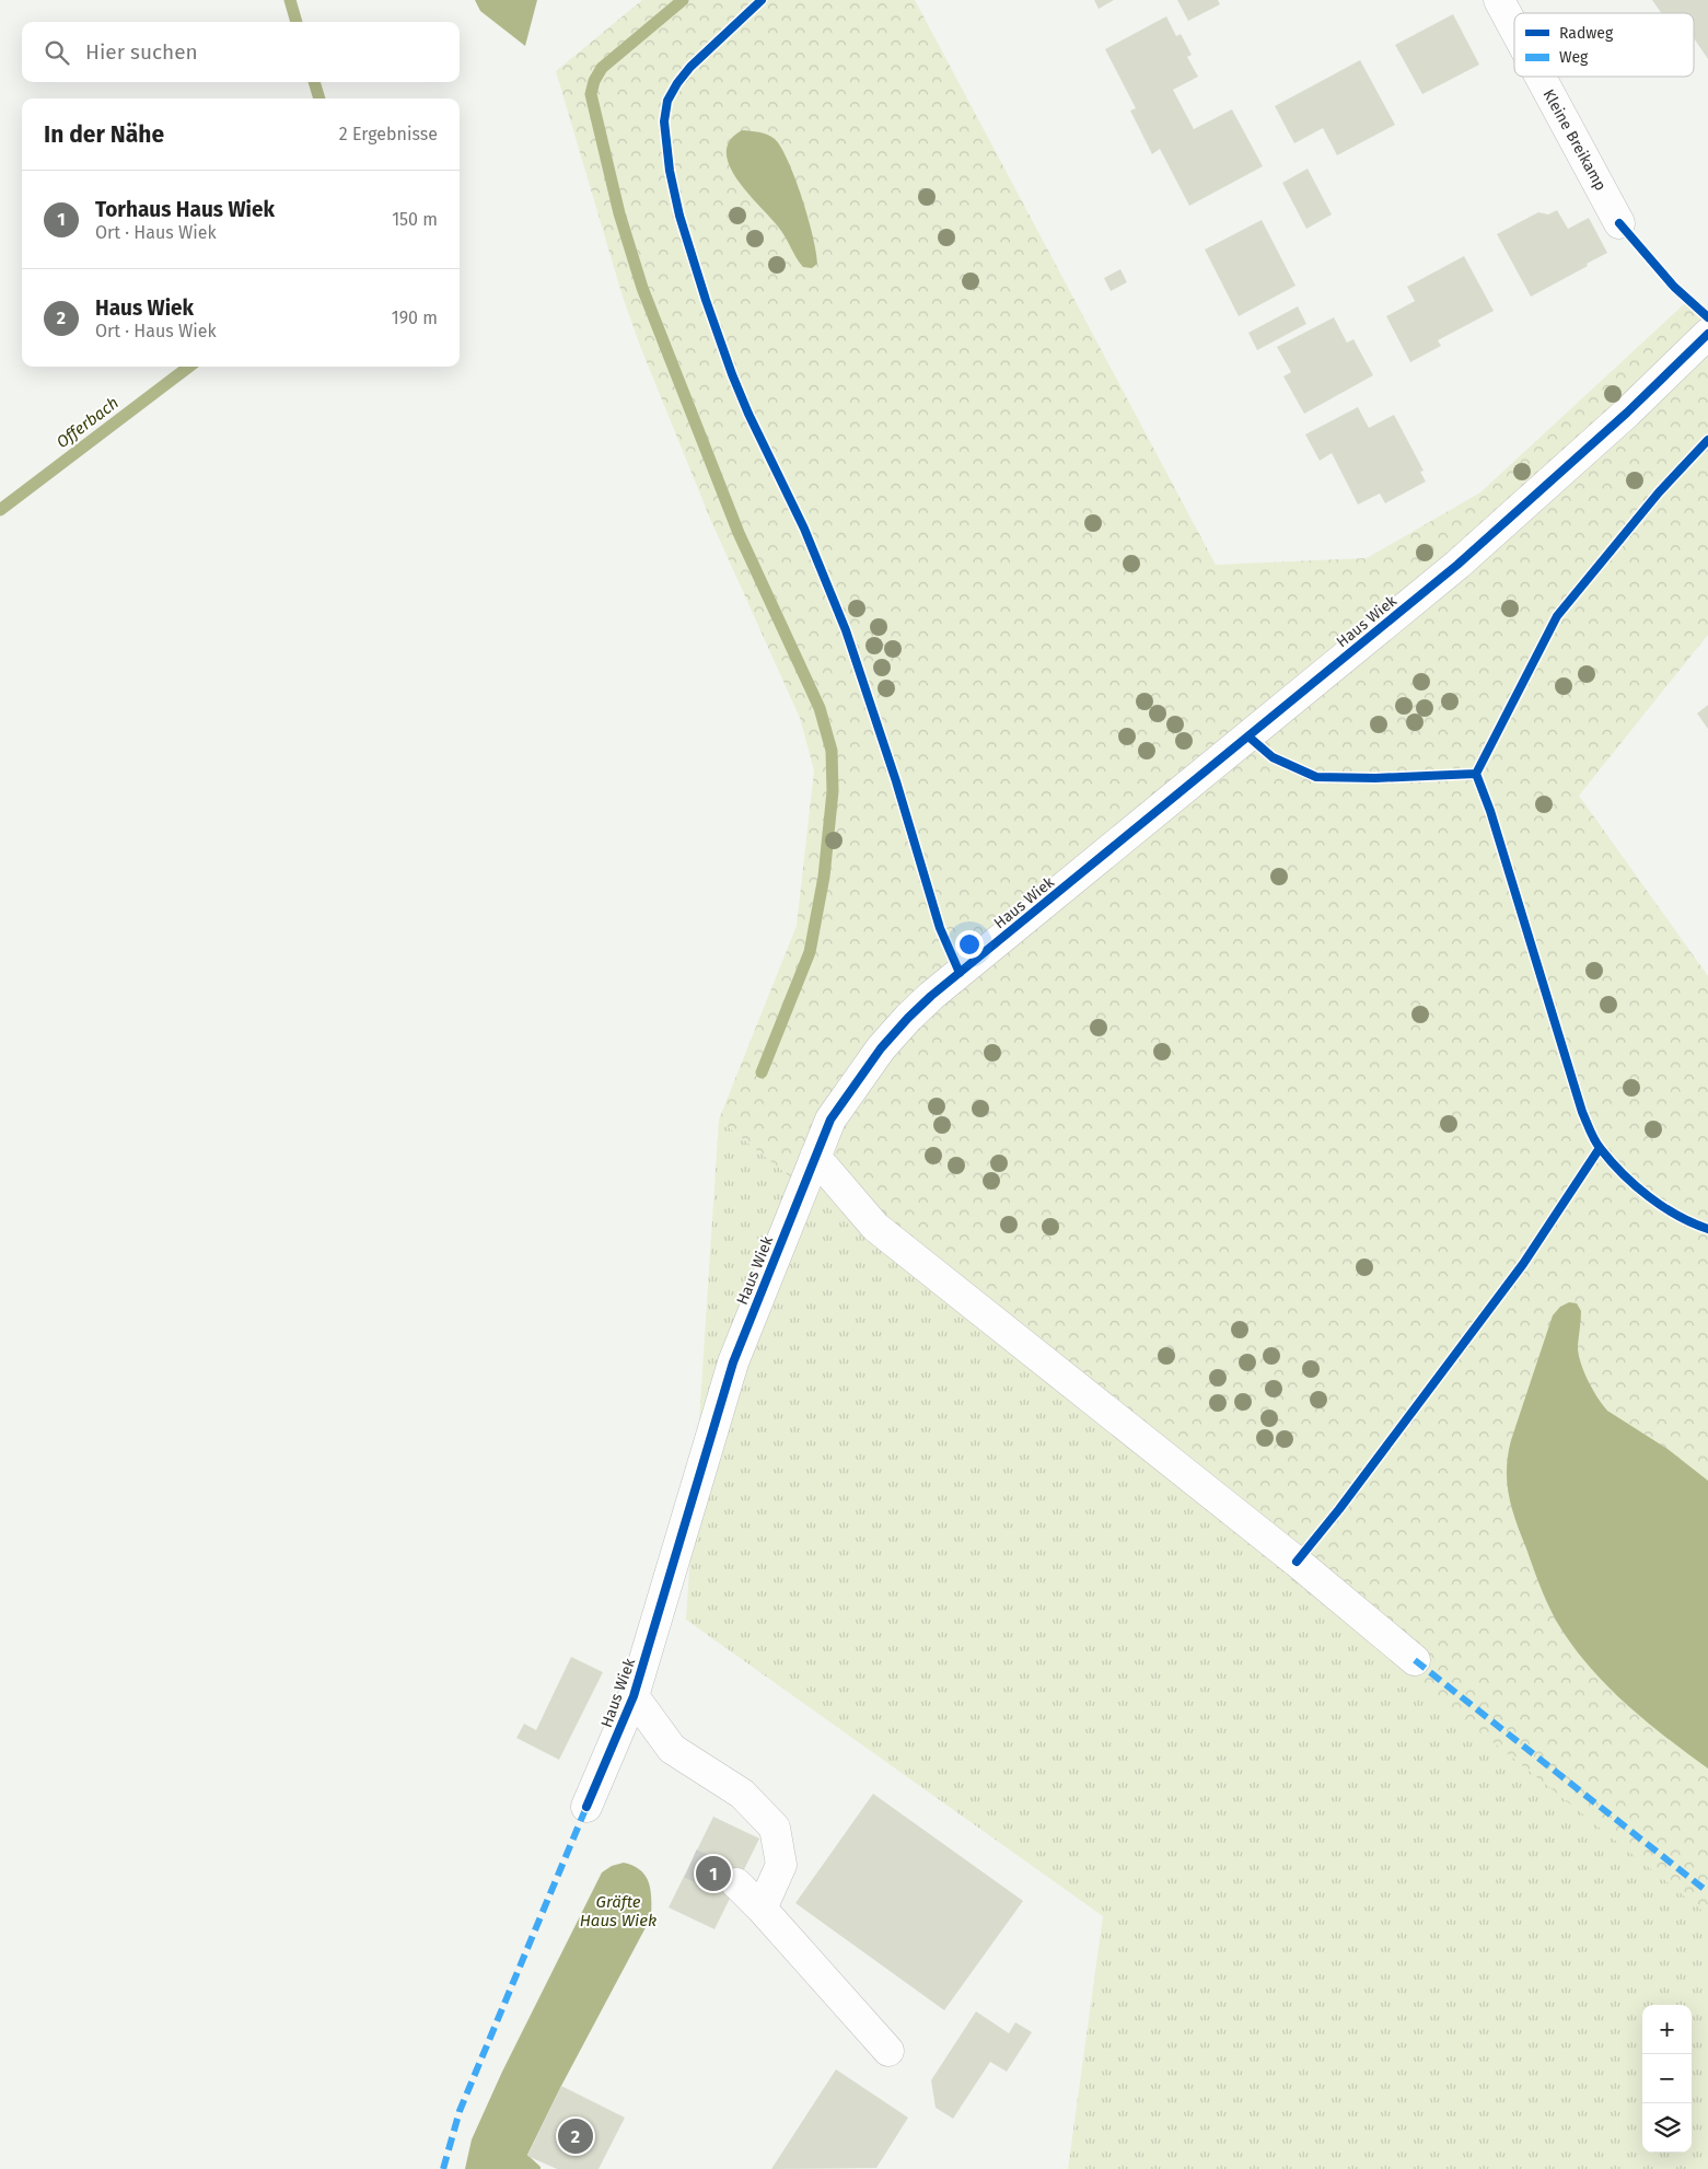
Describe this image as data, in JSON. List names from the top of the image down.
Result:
{
  "streets": {
    "street": ["Kleine Breikamp", "Haus Wiek"]
  },
  "water": ["Offerbach", "Gräfte Haus Wiek"],
  "legend": ["Radweg", "Weg"],
  "page": {
    "search": "Hier suchen",
    "heading": ["In der Nähe", "2 Ergebnisse"],
    "list": [
      {
        "mark": "1",
        "name": "Torhaus Haus Wiek",
        "note": "Ort · Haus Wiek",
        "value": "150 m"
      },
      {
        "mark": "2",
        "name": "Haus Wiek",
        "note": "Ort · Haus Wiek",
        "value": "190 m"
      }
    ],
    "pins": ["1", "2"],
    "map_buttons": ["+", "−"]
  }
}
